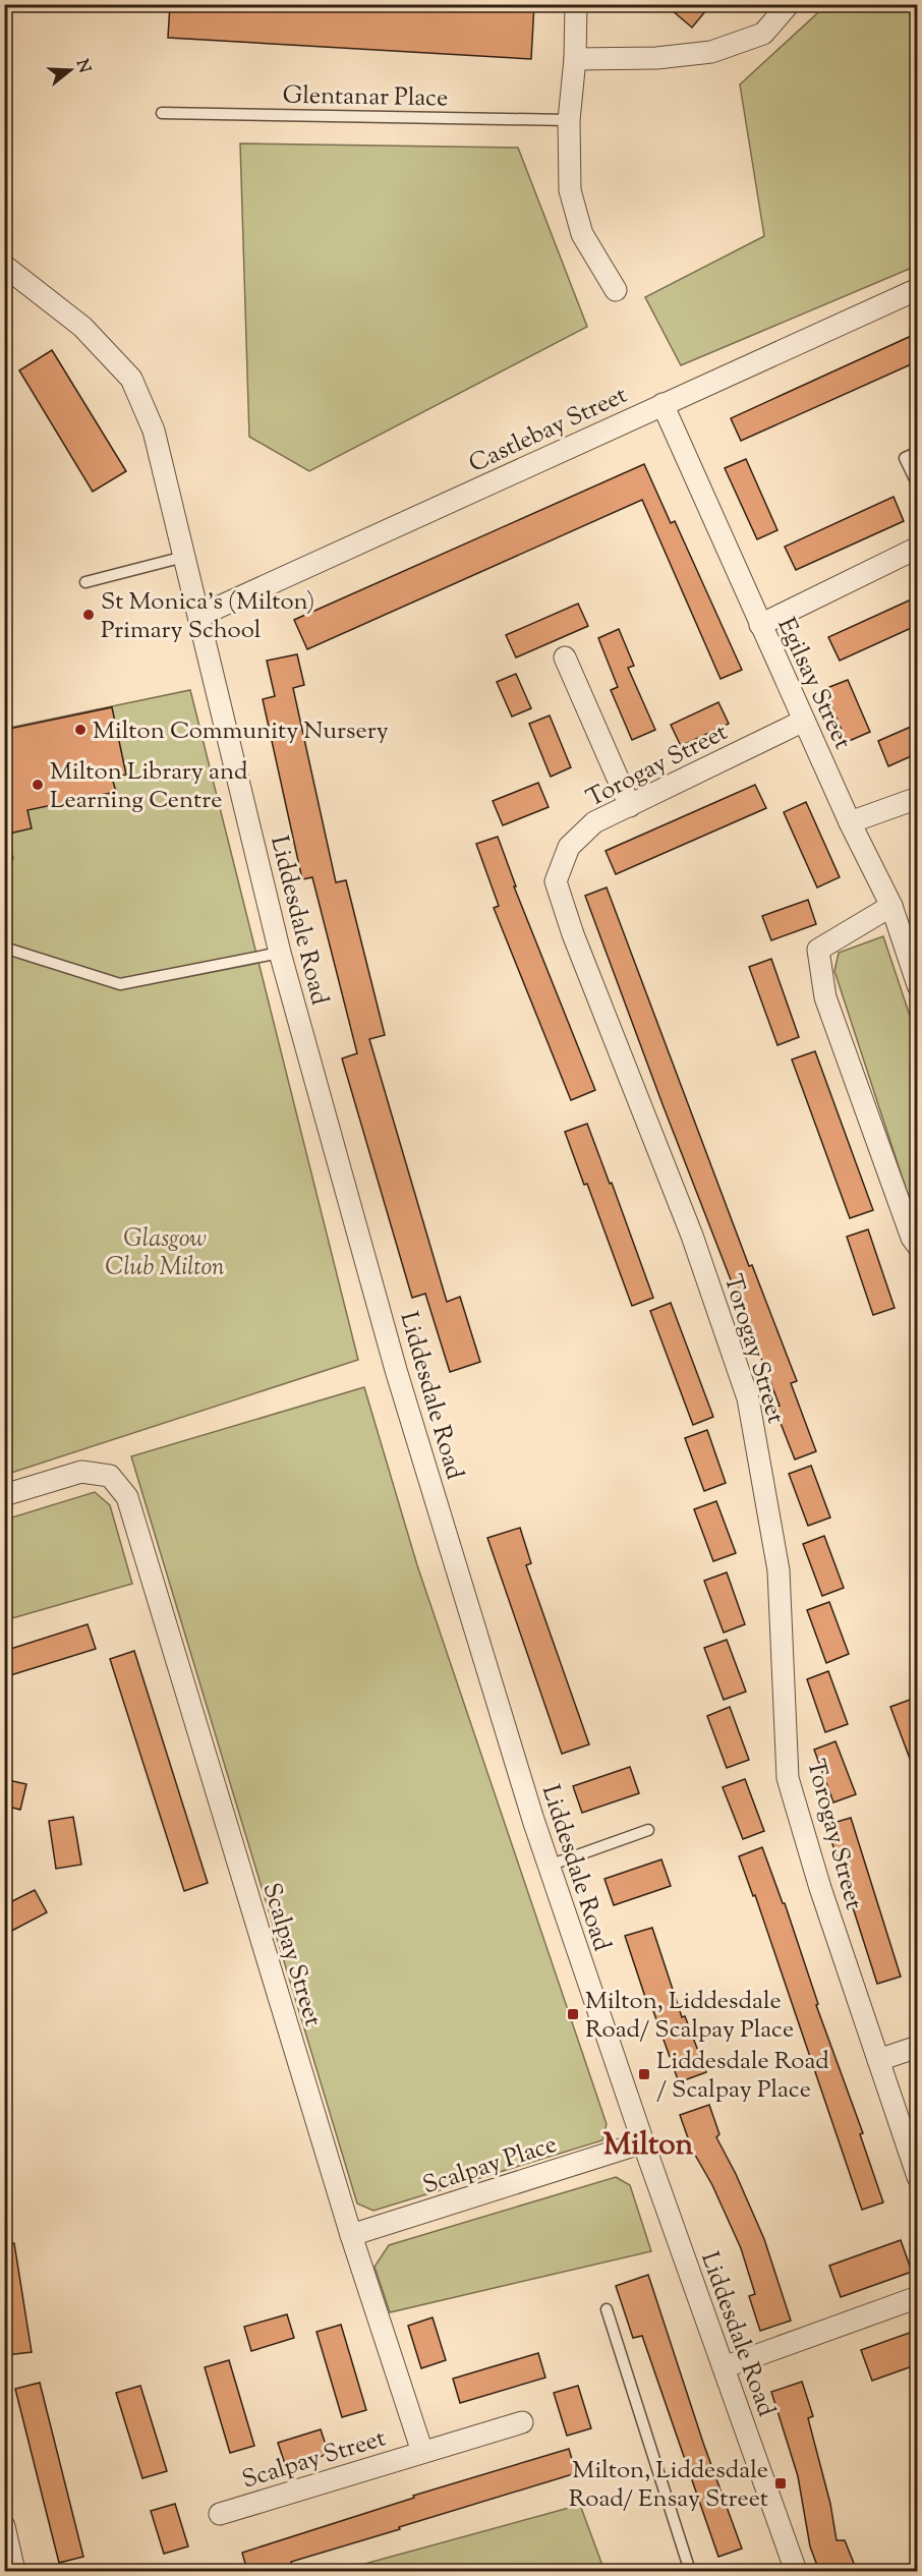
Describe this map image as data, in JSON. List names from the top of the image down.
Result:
{
  "streets": {
    "street": [
      "Castlebay Street",
      "Egilsay Street",
      "Torogay Street",
      "Liddesdale Road",
      "Scalpay Street",
      "Scalpay Place"
    ],
    "lane": ["Glentanar Place"]
  },
  "crossings": [
    ["Castlebay Street", "Egilsay Street"],
    ["Castlebay Street", "Liddesdale Road"],
    ["Egilsay Street", "Torogay Street"],
    ["Liddesdale Road", "Scalpay Place"],
    ["Scalpay Street", "Scalpay Place"]
  ],
  "districts": ["Milton"],
  "parks": ["Glasgow Club Milton"],
  "places": {
    "other": ["St Monica's (Milton) Primary School", "Milton Community Nursery", "Milton Library and Learning Centre"],
    "transit": ["Milton, Liddesdale Road/ Scalpay Place", "Liddesdale Road / Scalpay Place", "Milton, Liddesdale Road/ Ensay Street"]
  },
  "north": "right"
}
